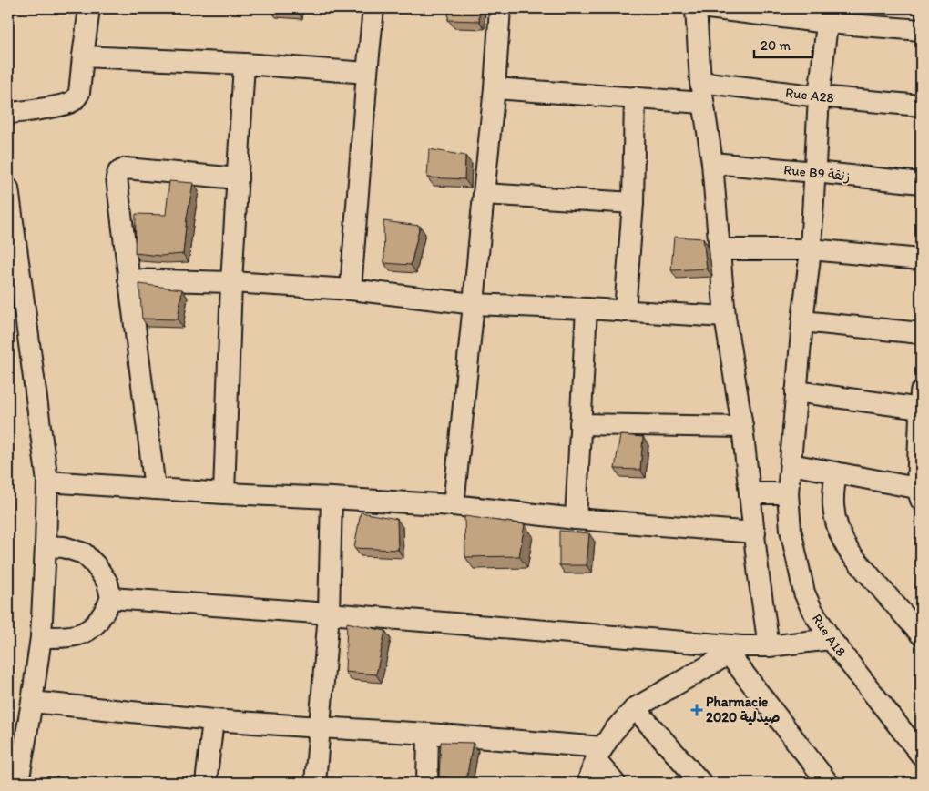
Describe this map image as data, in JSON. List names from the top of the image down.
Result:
{
  "streets": {
    "street": ["Rue A28", "Rue B9 زنقة", "Rue A18"]
  },
  "crossings": [
    ["Rue A28", "Rue A18"],
    ["Rue B9 زنقة", "Rue A18"]
  ],
  "places": {
    "health": ["Pharmacie 2020 صيدلية"]
  },
  "scale_bar": "20 m"
}
